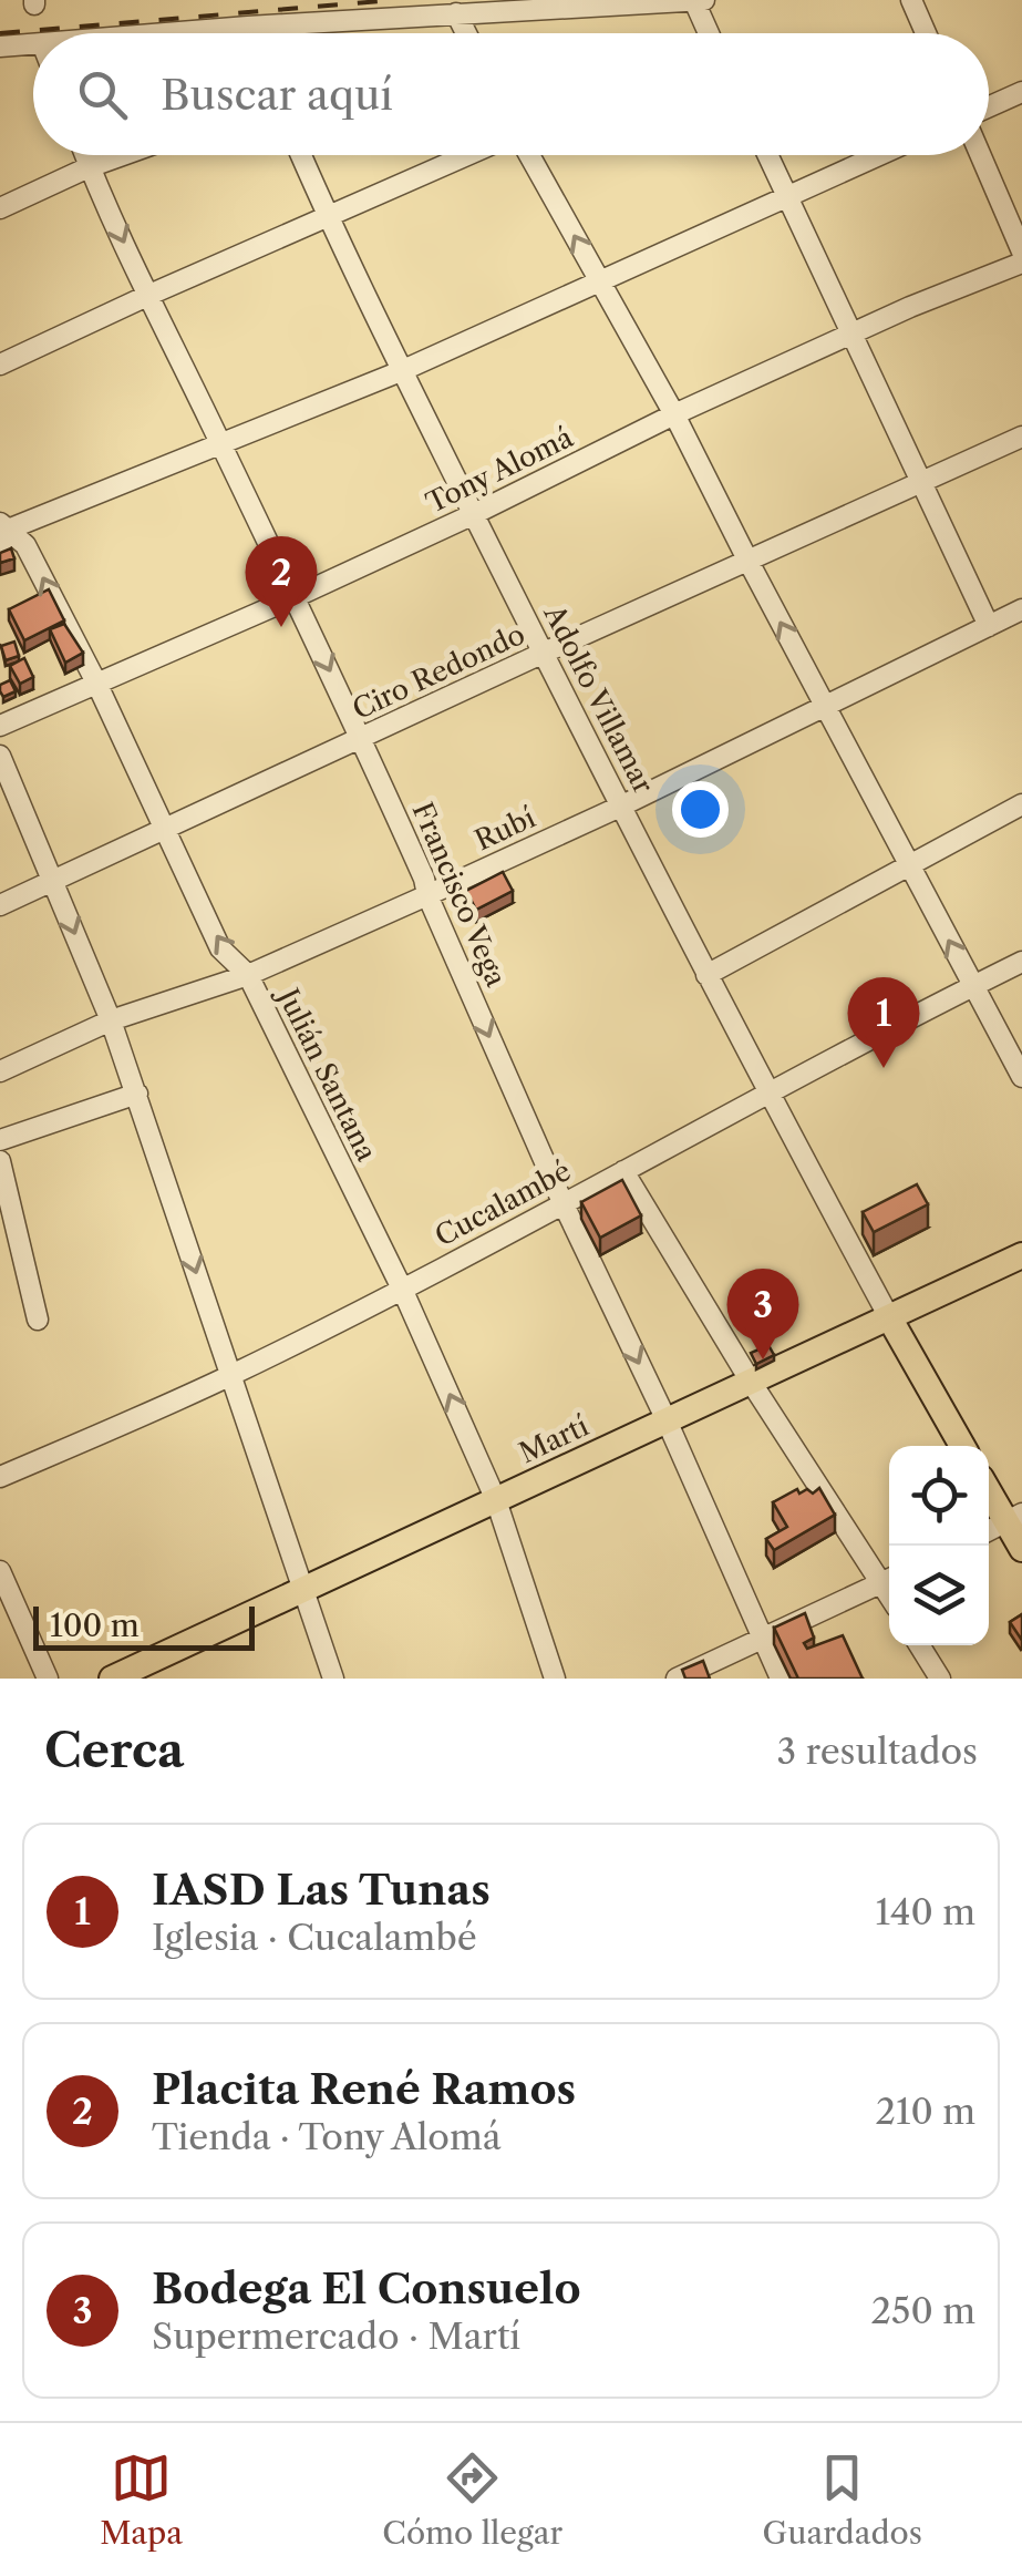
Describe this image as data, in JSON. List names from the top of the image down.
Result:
{
  "streets": {
    "main road": ["Adolfo Villamar", "Martí"],
    "street": [
      "Tony Alomá",
      "Ciro Redondo",
      "Rubí",
      "Francisco Vega",
      "Julián Santana",
      "Cucalambé"
    ]
  },
  "crossings": [
    ["Tony Alomá", "Adolfo Villamar"],
    ["Tony Alomá", "Francisco Vega"],
    ["Tony Alomá", "Julián Santana"],
    ["Ciro Redondo", "Adolfo Villamar"],
    ["Ciro Redondo", "Francisco Vega"],
    ["Ciro Redondo", "Julián Santana"],
    ["Adolfo Villamar", "Rubí"],
    ["Adolfo Villamar", "Cucalambé"],
    ["Adolfo Villamar", "Martí"],
    ["Rubí", "Francisco Vega"],
    ["Rubí", "Julián Santana"],
    ["Francisco Vega", "Cucalambé"],
    ["Francisco Vega", "Martí"],
    ["Julián Santana", "Cucalambé"],
    ["Julián Santana", "Martí"]
  ],
  "one_way": ["Francisco Vega"],
  "scale_bar": "100 m",
  "page": {
    "search": "Buscar aquí",
    "pins": ["2", "1", "3"],
    "scale": "100 m",
    "heading": ["Cerca", "3 resultados"],
    "list": [
      {
        "mark": "1",
        "name": "IASD Las Tunas",
        "note": "Iglesia · Cucalambé",
        "value": "140 m"
      },
      {
        "mark": "2",
        "name": "Placita René Ramos",
        "note": "Tienda · Tony Alomá",
        "value": "210 m"
      },
      {
        "mark": "3",
        "name": "Bodega El Consuelo",
        "note": "Supermercado · Martí",
        "value": "250 m"
      }
    ],
    "nav": ["Mapa", "Cómo llegar", "Guardados"]
  }
}
